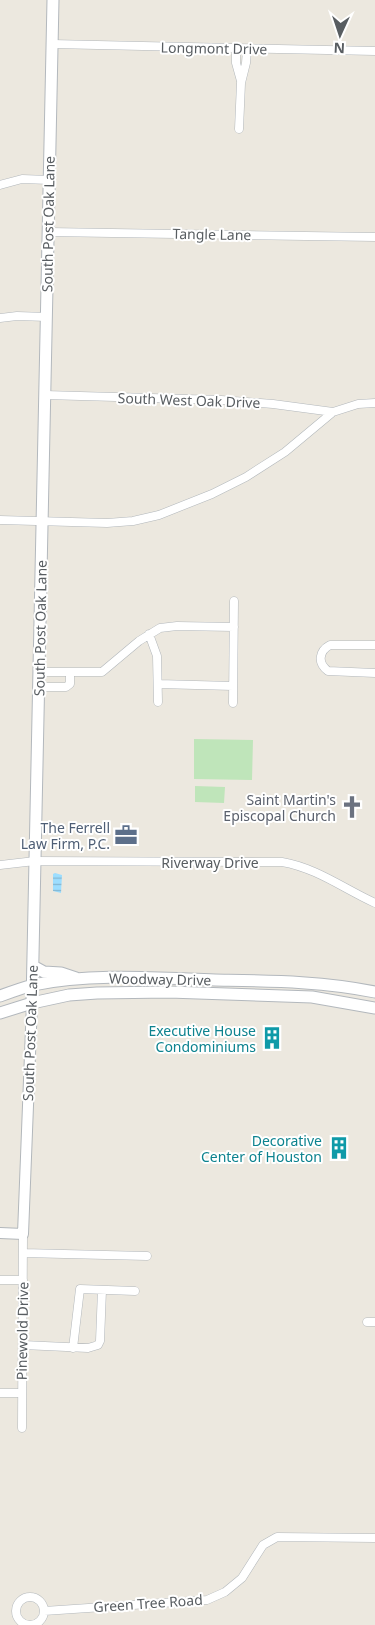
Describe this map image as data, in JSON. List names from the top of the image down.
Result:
{
  "streets": {
    "main road": ["South Post Oak Lane", "Woodway Drive"],
    "street": [
      "Longmont Drive",
      "Tangle Lane",
      "South West Oak Drive",
      "Riverway Drive",
      "Pinewold Drive",
      "Green Tree Road"
    ]
  },
  "crossings": [
    ["Longmont Drive", "South Post Oak Lane"],
    ["South Post Oak Lane", "Tangle Lane"],
    ["South Post Oak Lane", "South West Oak Drive"],
    ["South Post Oak Lane", "Riverway Drive"],
    ["South Post Oak Lane", "Woodway Drive"],
    ["South Post Oak Lane", "Pinewold Drive"]
  ],
  "places": {
    "church": ["Saint Martin's Episcopal Church"],
    "office": ["The Ferrell Law Firm, P.C."],
    "building": ["Executive House Condominiums", "Decorative Center of Houston"]
  },
  "north": "bottom"
}
